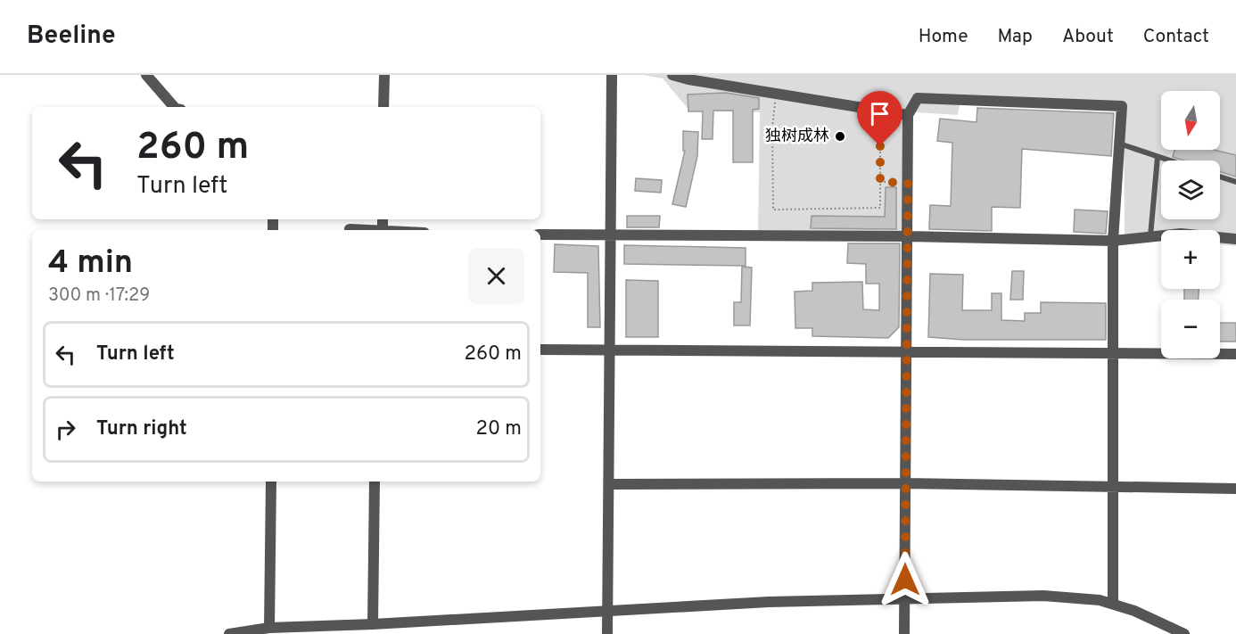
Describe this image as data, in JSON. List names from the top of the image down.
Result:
{
  "places": ["独树成林"],
  "north": "bottom",
  "page": {
    "header": "Beeline",
    "nav": [
      "Home",
      "Map",
      "About",
      "Contact"
    ],
    "map_buttons": ["+", "−"],
    "turn": ["260 m", "Turn left"],
    "heading": ["4 min", "300 m · 17:29"],
    "list": [
      {
        "name": "Turn left",
        "value": "260 m"
      },
      {
        "name": "Turn right",
        "value": "20 m"
      }
    ]
  }
}
